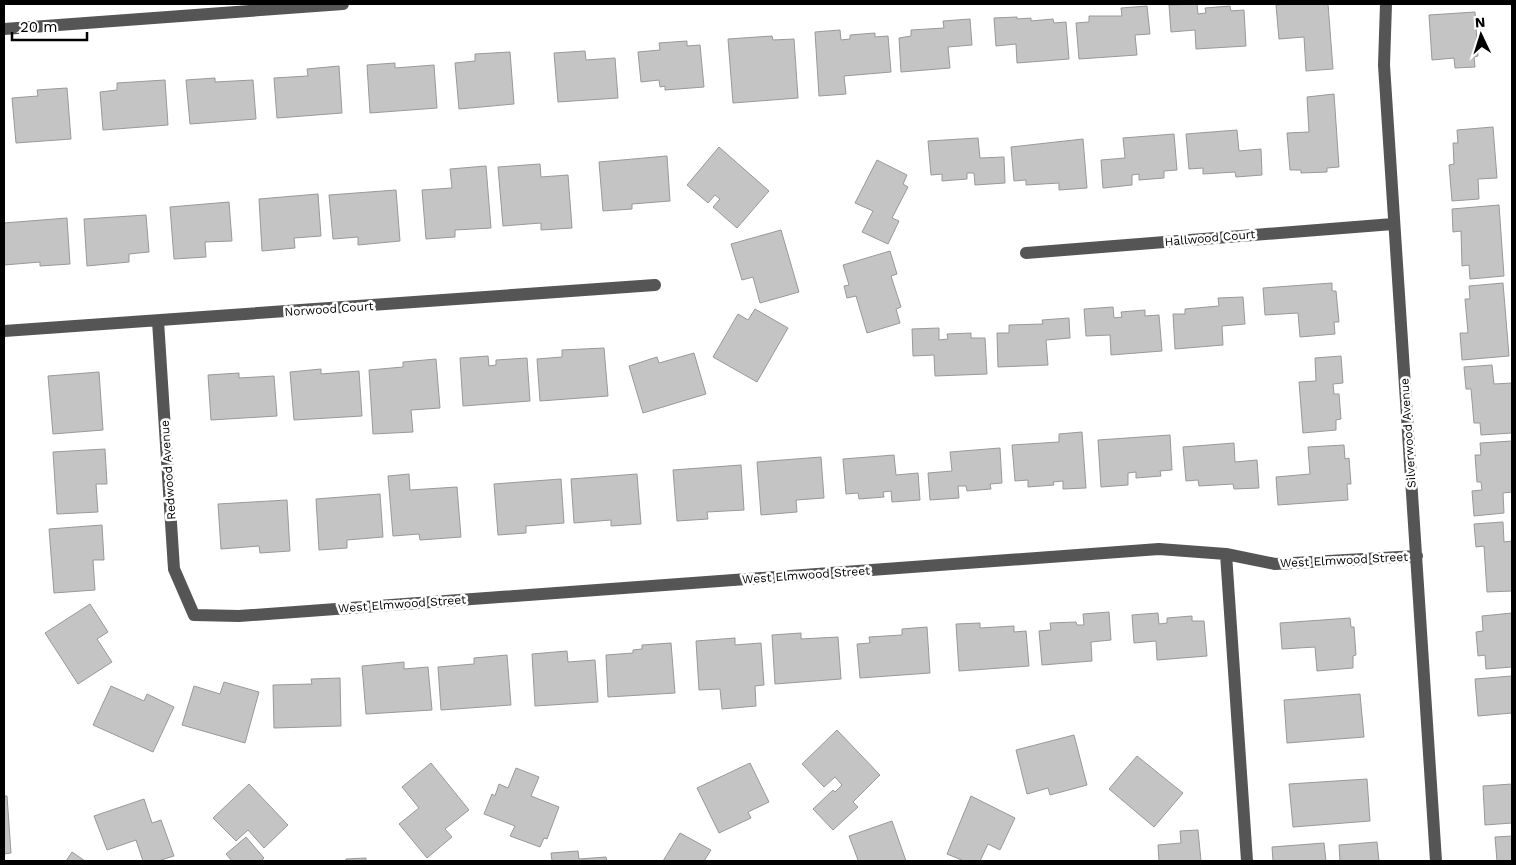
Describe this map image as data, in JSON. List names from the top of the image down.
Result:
{
  "streets": {
    "street": [
      "Hallwood Court",
      "Norwood Court",
      "Silverwood Avenue",
      "Redwood Avenue",
      "West Elmwood Street"
    ]
  },
  "crossings": [
    ["Hallwood Court", "Silverwood Avenue"],
    ["Norwood Court", "Redwood Avenue"],
    ["Silverwood Avenue", "West Elmwood Street"],
    ["Redwood Avenue", "West Elmwood Street"]
  ],
  "scale_bar": "20 m",
  "north": "top"
}
